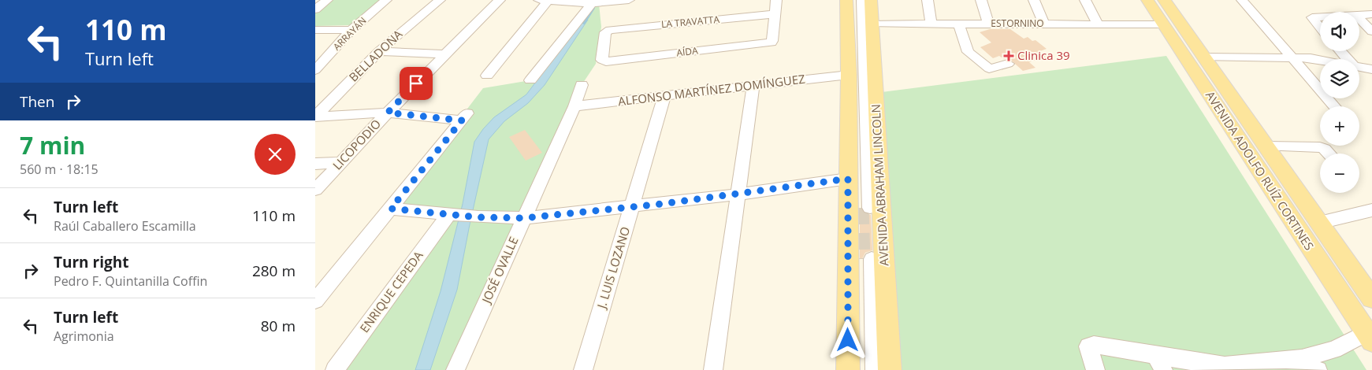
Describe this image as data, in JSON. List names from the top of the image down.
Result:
{
  "streets": {
    "main road": ["AVENIDA ADOLFO RUÍZ CORTINES", "AVENIDA ABRAHAM LINCOLN"],
    "street": [
      "LA TRAVATTA",
      "ESTORNINO",
      "ARRAYÁN",
      "AÍDA",
      "BELLADONA",
      "ALFONSO MARTÍNEZ DOMÍNGUEZ",
      "LICOPODIO",
      "J. LUIS LOZANO",
      "JOSÉ OVALLE",
      "ENRIQUE CEPEDA"
    ]
  },
  "crossings": [
    ["LA TRAVATTA", "AÍDA"],
    ["ESTORNINO", "AVENIDA ADOLFO RUÍZ CORTINES"],
    ["ESTORNINO", "AVENIDA ABRAHAM LINCOLN"],
    ["ALFONSO MARTÍNEZ DOMÍNGUEZ", "J. LUIS LOZANO"],
    ["ALFONSO MARTÍNEZ DOMÍNGUEZ", "JOSÉ OVALLE"]
  ],
  "places": {
    "health": ["Clinica 39"]
  },
  "page": {
    "turn": ["110 m", "Turn left"],
    "map_buttons": ["+", "−"],
    "then": "Then",
    "heading": ["7 min", "560 m · 18:15"],
    "list": [
      {
        "name": "Turn left",
        "note": "Raúl Caballero Escamilla",
        "value": "110 m"
      },
      {
        "name": "Turn right",
        "note": "Pedro F. Quintanilla Coffin",
        "value": "280 m"
      },
      {
        "name": "Turn left",
        "note": "Agrimonia",
        "value": "80 m"
      }
    ]
  }
}
